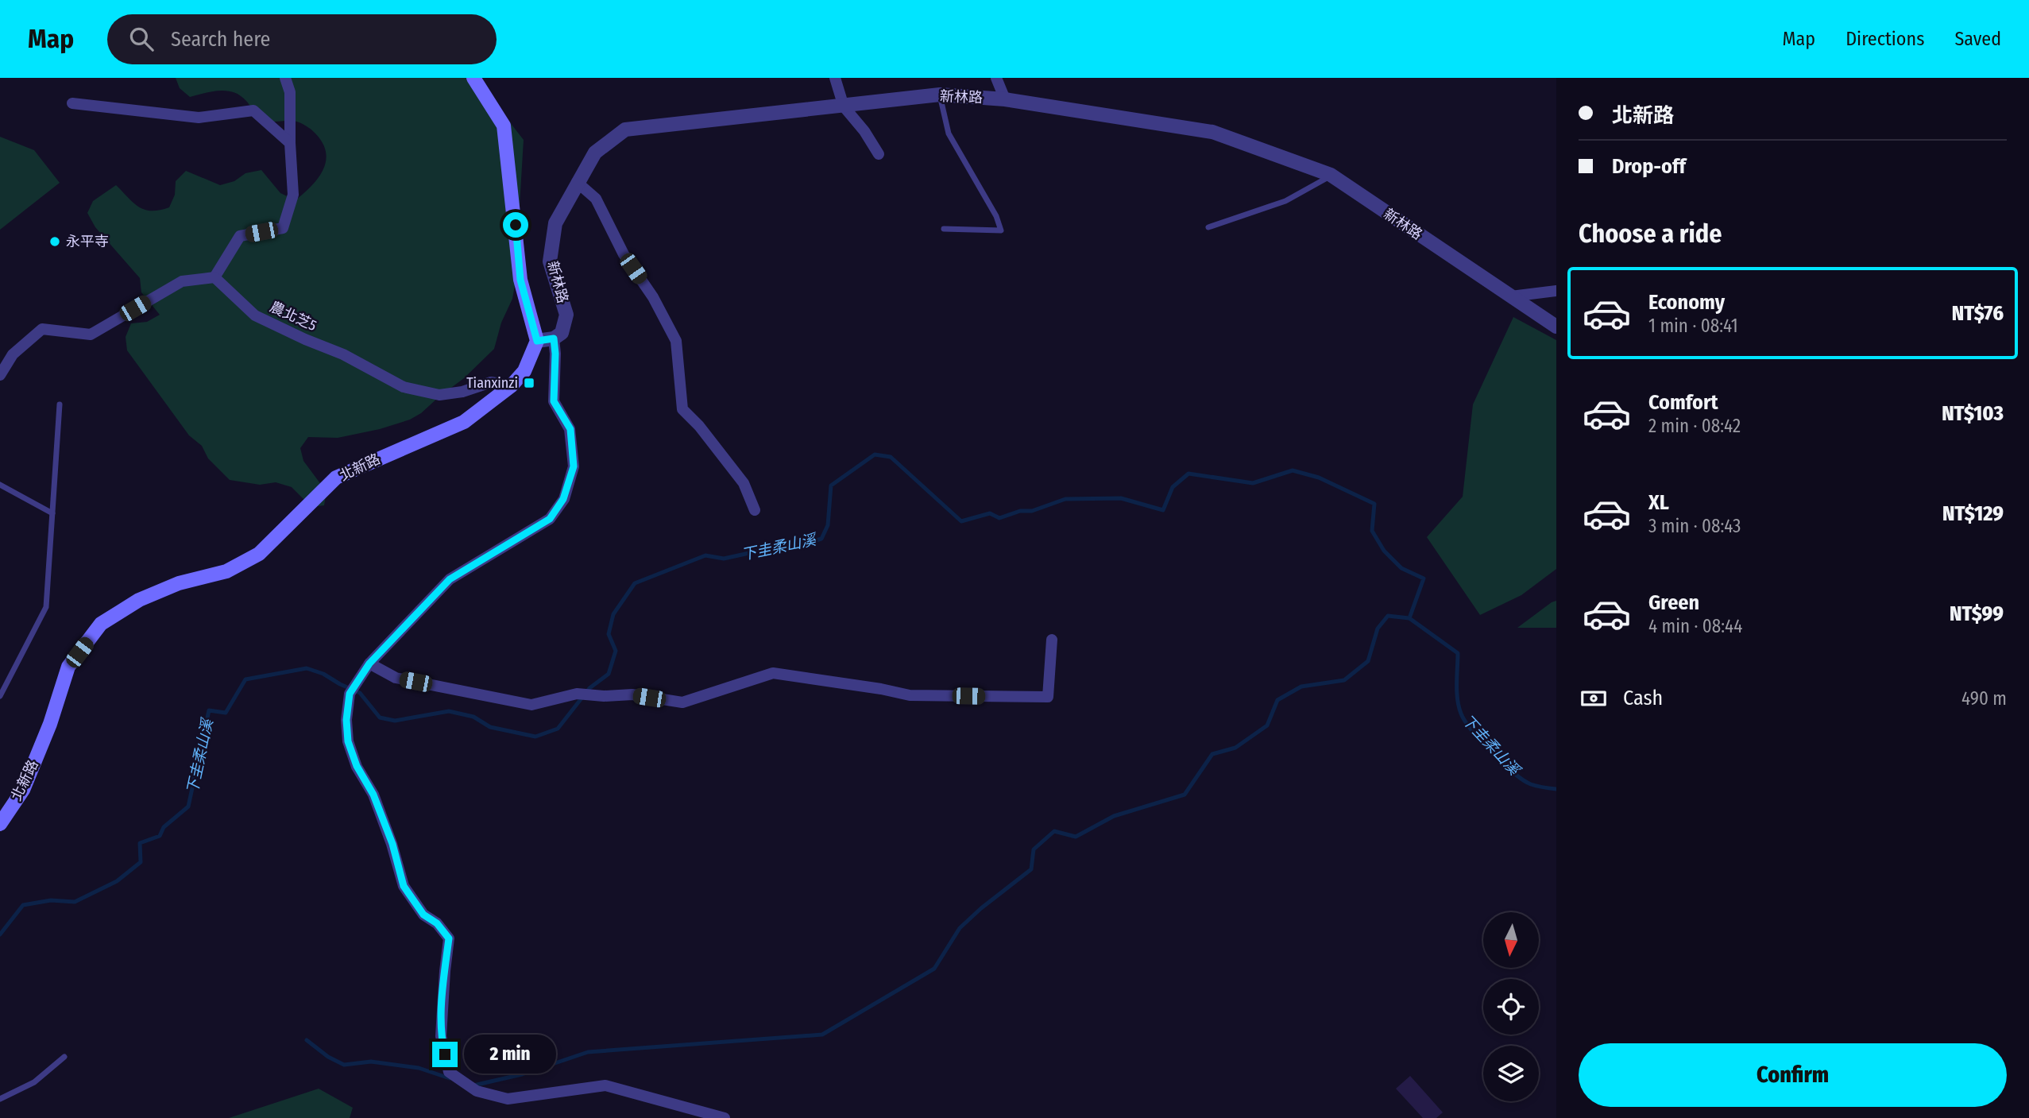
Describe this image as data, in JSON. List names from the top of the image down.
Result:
{
  "streets": {
    "main road": ["北新路"],
    "street": ["新林路", "農北芝5"]
  },
  "crossings": [
    ["農北芝5", "北新路"]
  ],
  "water": ["下圭柔山溪"],
  "places": {
    "other": ["永平寺"],
    "transit": ["Tianxinzi"]
  },
  "north": "bottom",
  "page": {
    "header": "Map",
    "search": "Search here",
    "nav": ["Map", "Directions", "Saved"],
    "banner": ["北新路", "Drop-off"],
    "heading": "Choose a ride",
    "list": [
      {
        "name": "Economy",
        "note": "1 min · 08:41",
        "value": "NT$76"
      },
      {
        "name": "Comfort",
        "note": "2 min · 08:42",
        "value": "NT$103"
      },
      {
        "name": "XL",
        "note": "3 min · 08:43",
        "value": "NT$129"
      },
      {
        "name": "Green",
        "note": "4 min · 08:44",
        "value": "NT$99"
      }
    ],
    "pay": ["Cash", "490 m"],
    "buttons": "Confirm",
    "bubble": "2 min"
  }
}
